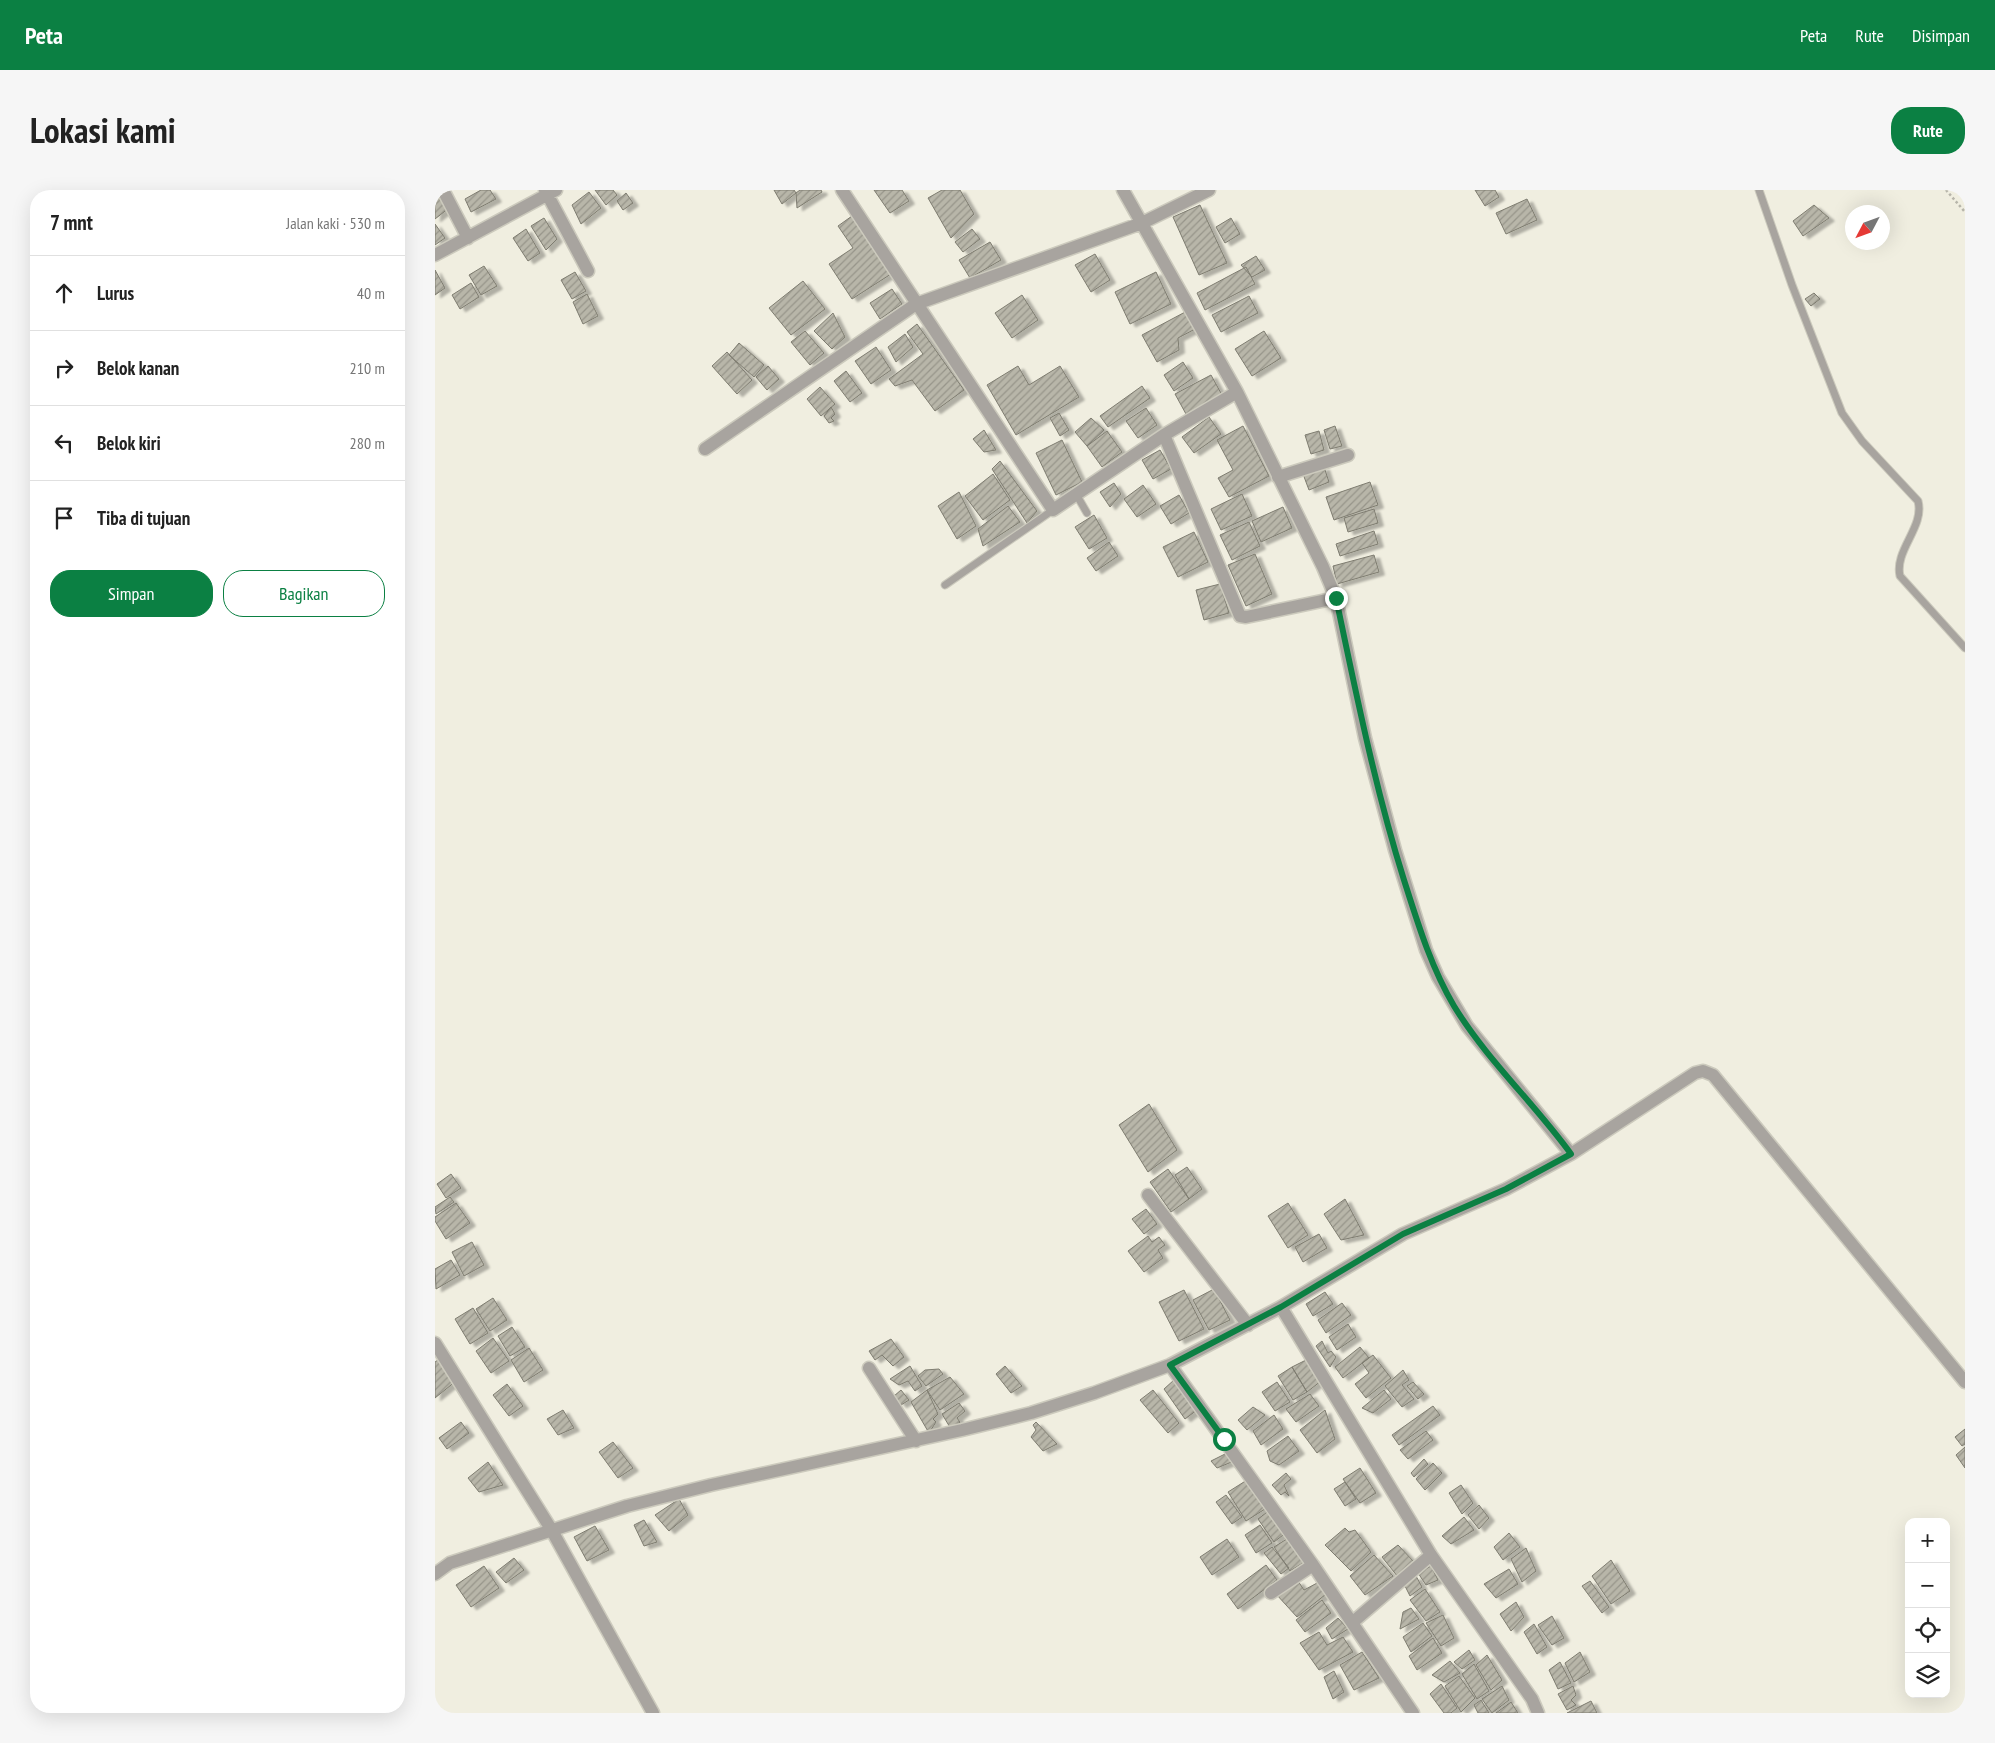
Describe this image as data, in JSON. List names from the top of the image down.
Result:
{
  "north": "bottom left",
  "page": {
    "header": "Peta",
    "nav": ["Peta", "Rute", "Disimpan"],
    "title": "Lokasi kami",
    "buttons": [
      "Rute",
      ["Simpan", "Bagikan"]
    ],
    "heading": ["7 mnt", "Jalan kaki · 530 m"],
    "list": [
      ["Lurus", "40 m"],
      ["Belok kanan", "210 m"],
      ["Belok kiri", "280 m"],
      "Tiba di tujuan"
    ],
    "map_buttons": ["+", "−"]
  }
}
